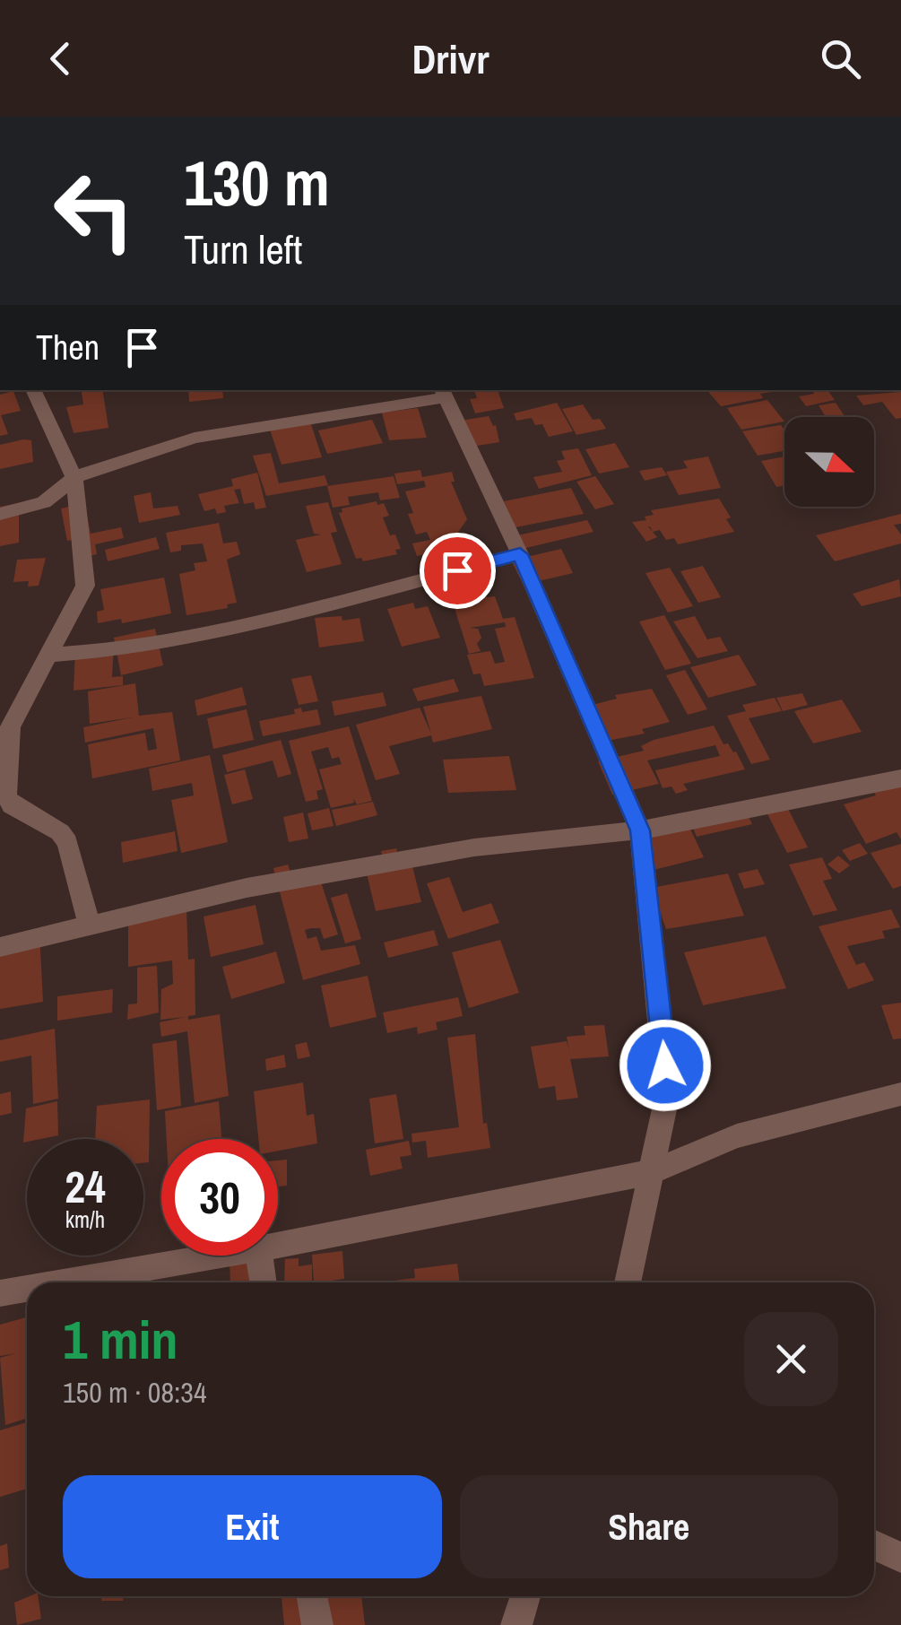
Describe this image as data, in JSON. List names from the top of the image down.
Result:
{
  "north": "right",
  "page": {
    "header": "Drivr",
    "turn": ["130 m", "Turn left"],
    "then": "Then",
    "speed": "24 km/h",
    "limit": "30",
    "heading": ["1 min", "150 m · 08:34"],
    "buttons": ["Exit", "Share"]
  }
}
